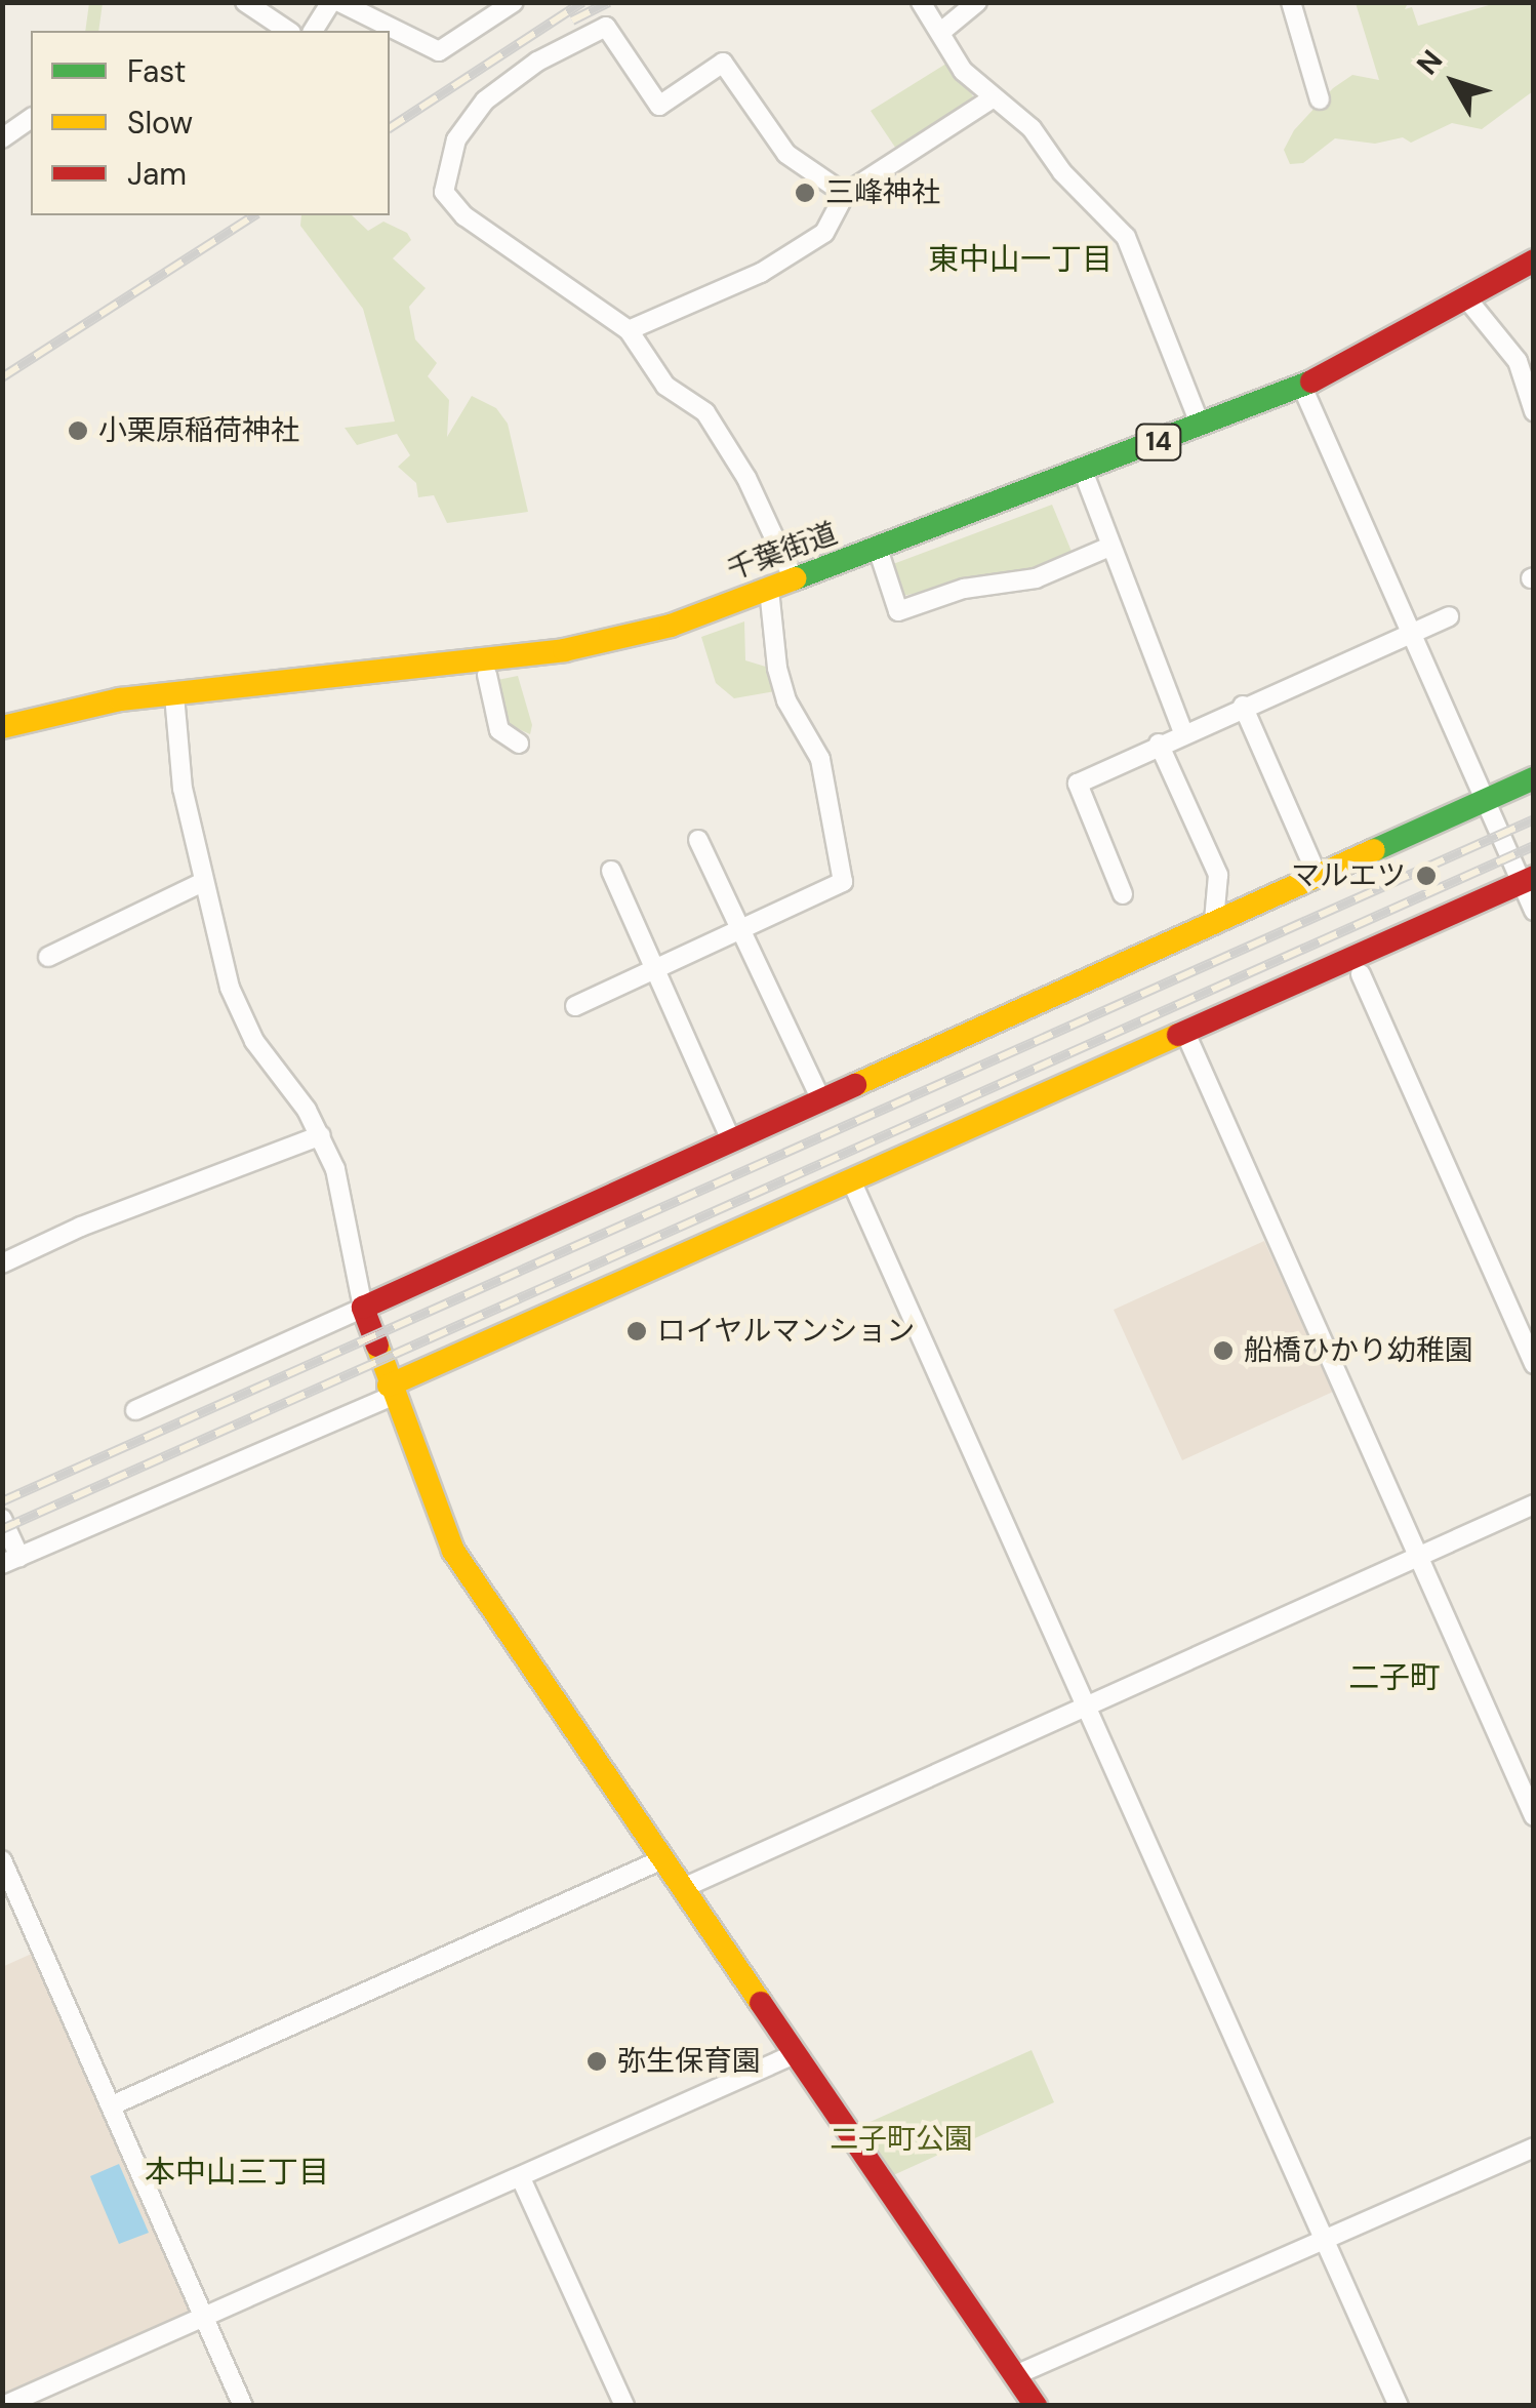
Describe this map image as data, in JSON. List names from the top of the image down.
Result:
{
  "streets": {
    "main road": ["14", "千葉街道"]
  },
  "districts": ["東中山一丁目", "二子町", "本中山三丁目"],
  "parks": ["二子町公園"],
  "places": [
    "三峰神社",
    "小栗原稲荷神社",
    "マルエツ",
    "ロイヤルマンション",
    "船橋ひかり幼稚園",
    "弥生保育園"
  ],
  "legend": ["Fast", "Slow", "Jam"],
  "north": "top left"
}
